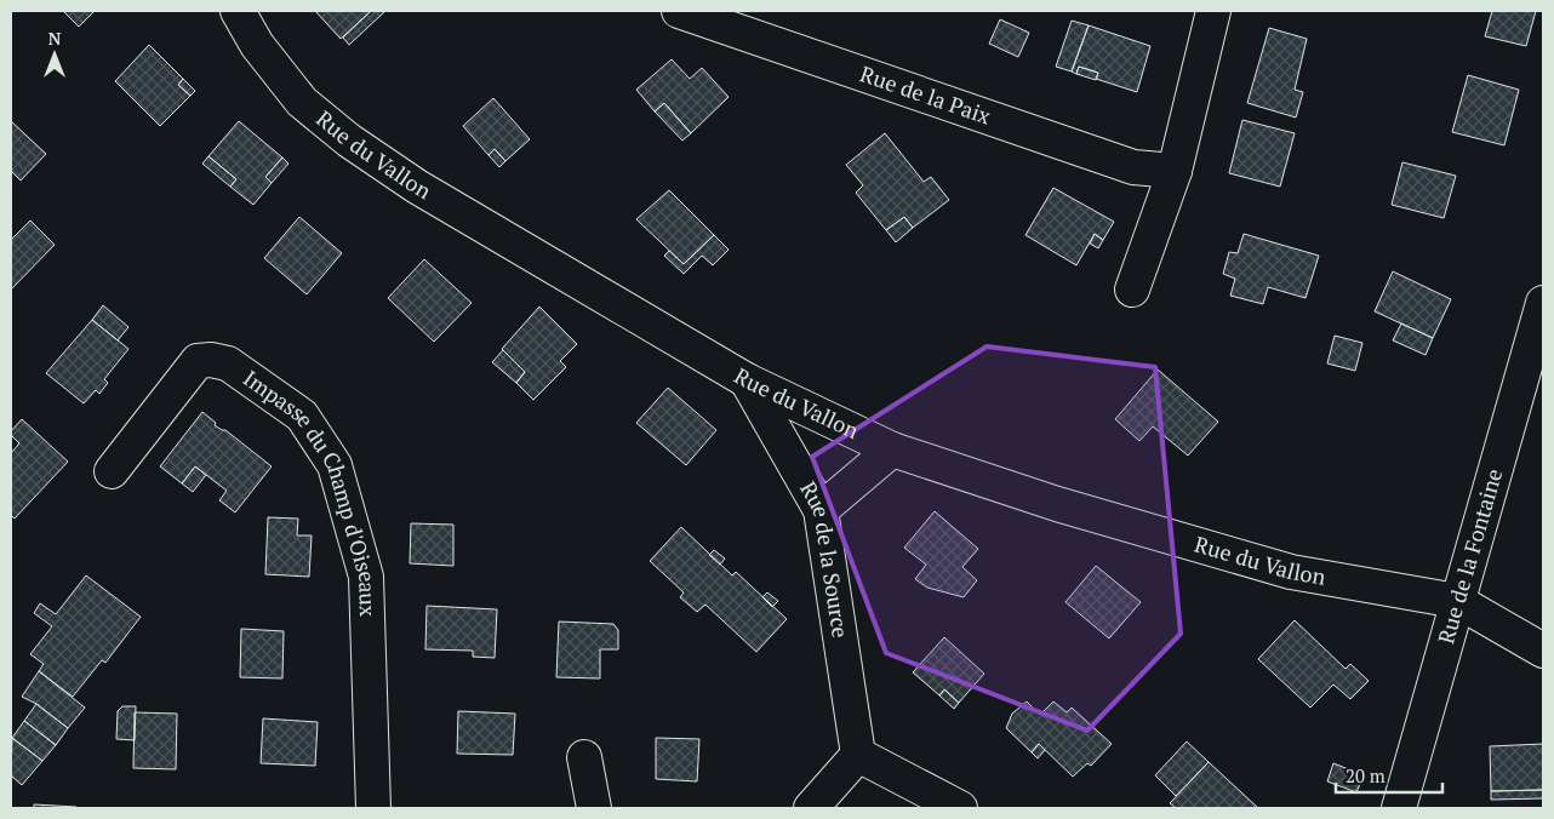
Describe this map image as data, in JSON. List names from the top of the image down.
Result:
{
  "streets": {
    "street": [
      "Rue de la Paix",
      "Rue du Vallon",
      "Impasse du Champ d'Oiseaux",
      "Rue de la Fontaine",
      "Rue de la Source"
    ]
  },
  "crossings": [
    ["Rue du Vallon", "Rue de la Fontaine"],
    ["Rue du Vallon", "Rue de la Source"]
  ],
  "scale_bar": "20 m",
  "north": "top"
}
